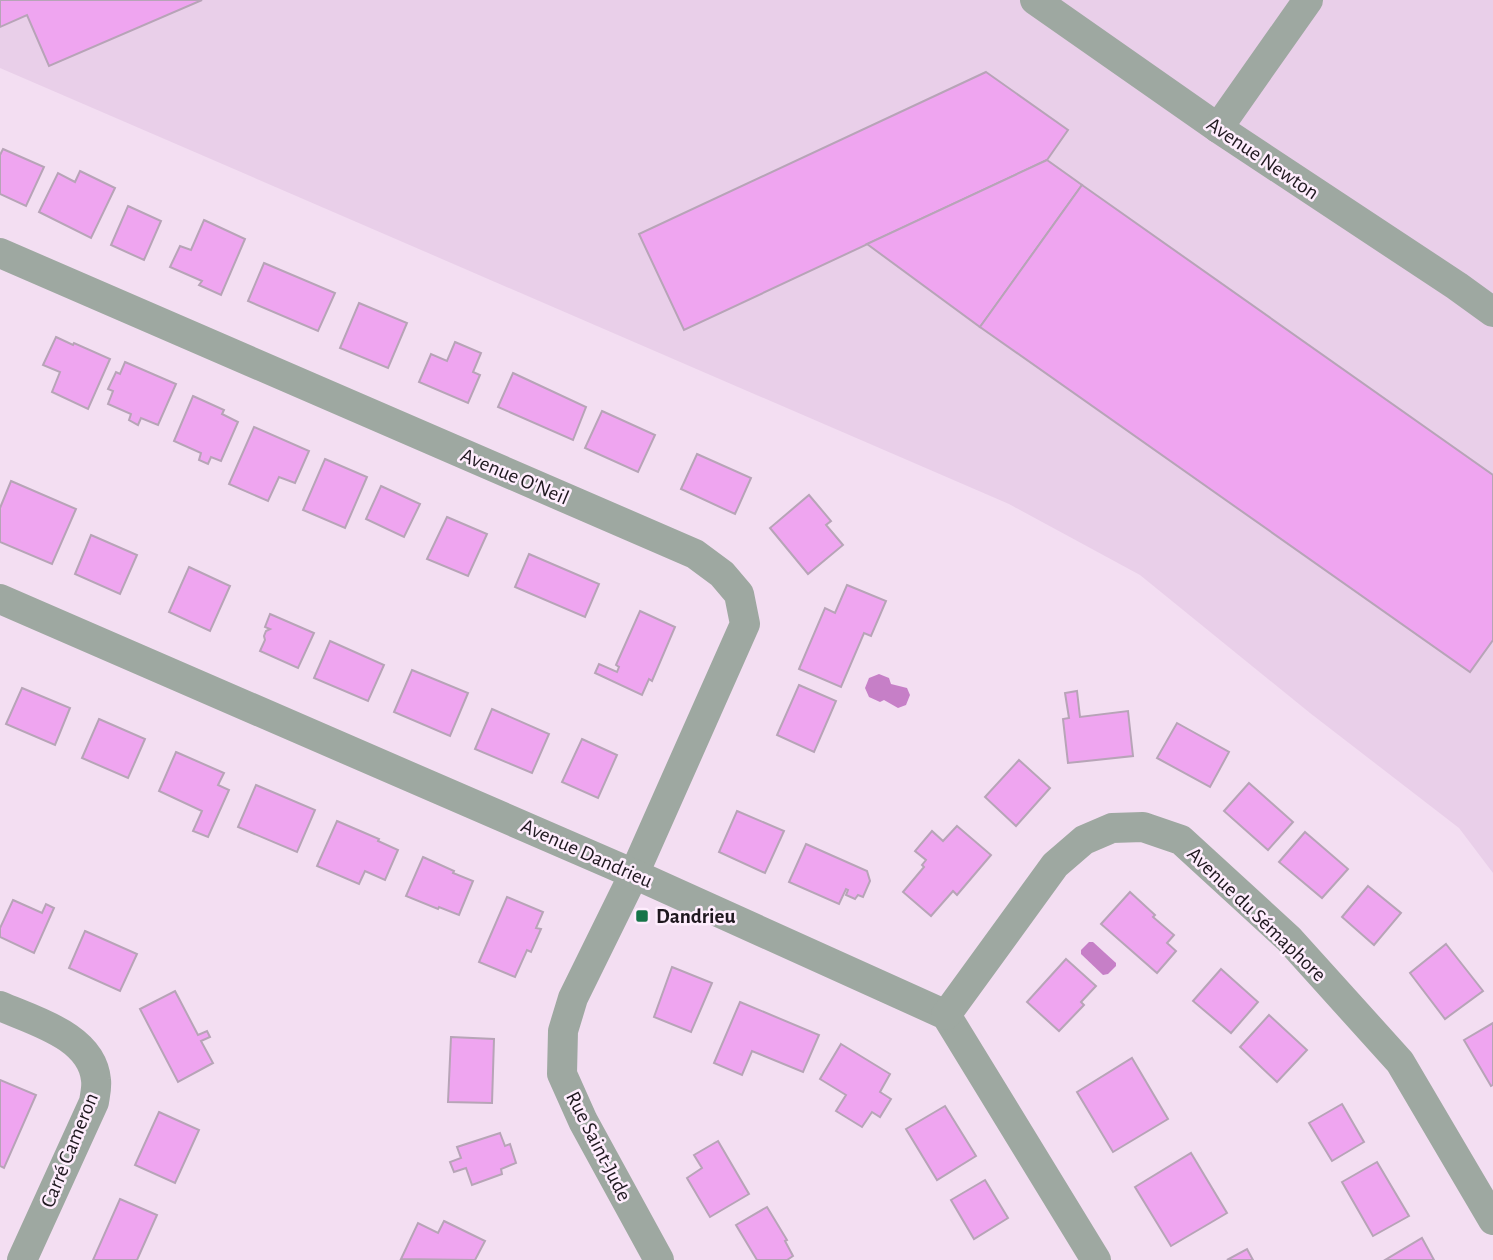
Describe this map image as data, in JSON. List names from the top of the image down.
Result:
{
  "streets": {
    "street": [
      "Avenue Newton",
      "Avenue O'Neil",
      "Avenue Dandrieu",
      "Avenue du Sémaphore",
      "Rue Saint-Jude",
      "Carré Cameron"
    ]
  },
  "crossings": [
    ["Avenue O'Neil", "Avenue Dandrieu"],
    ["Avenue O'Neil", "Rue Saint-Jude"],
    ["Avenue Dandrieu", "Avenue du Sémaphore"],
    ["Avenue Dandrieu", "Rue Saint-Jude"]
  ],
  "places": {
    "transit": ["Dandrieu"]
  }
}
